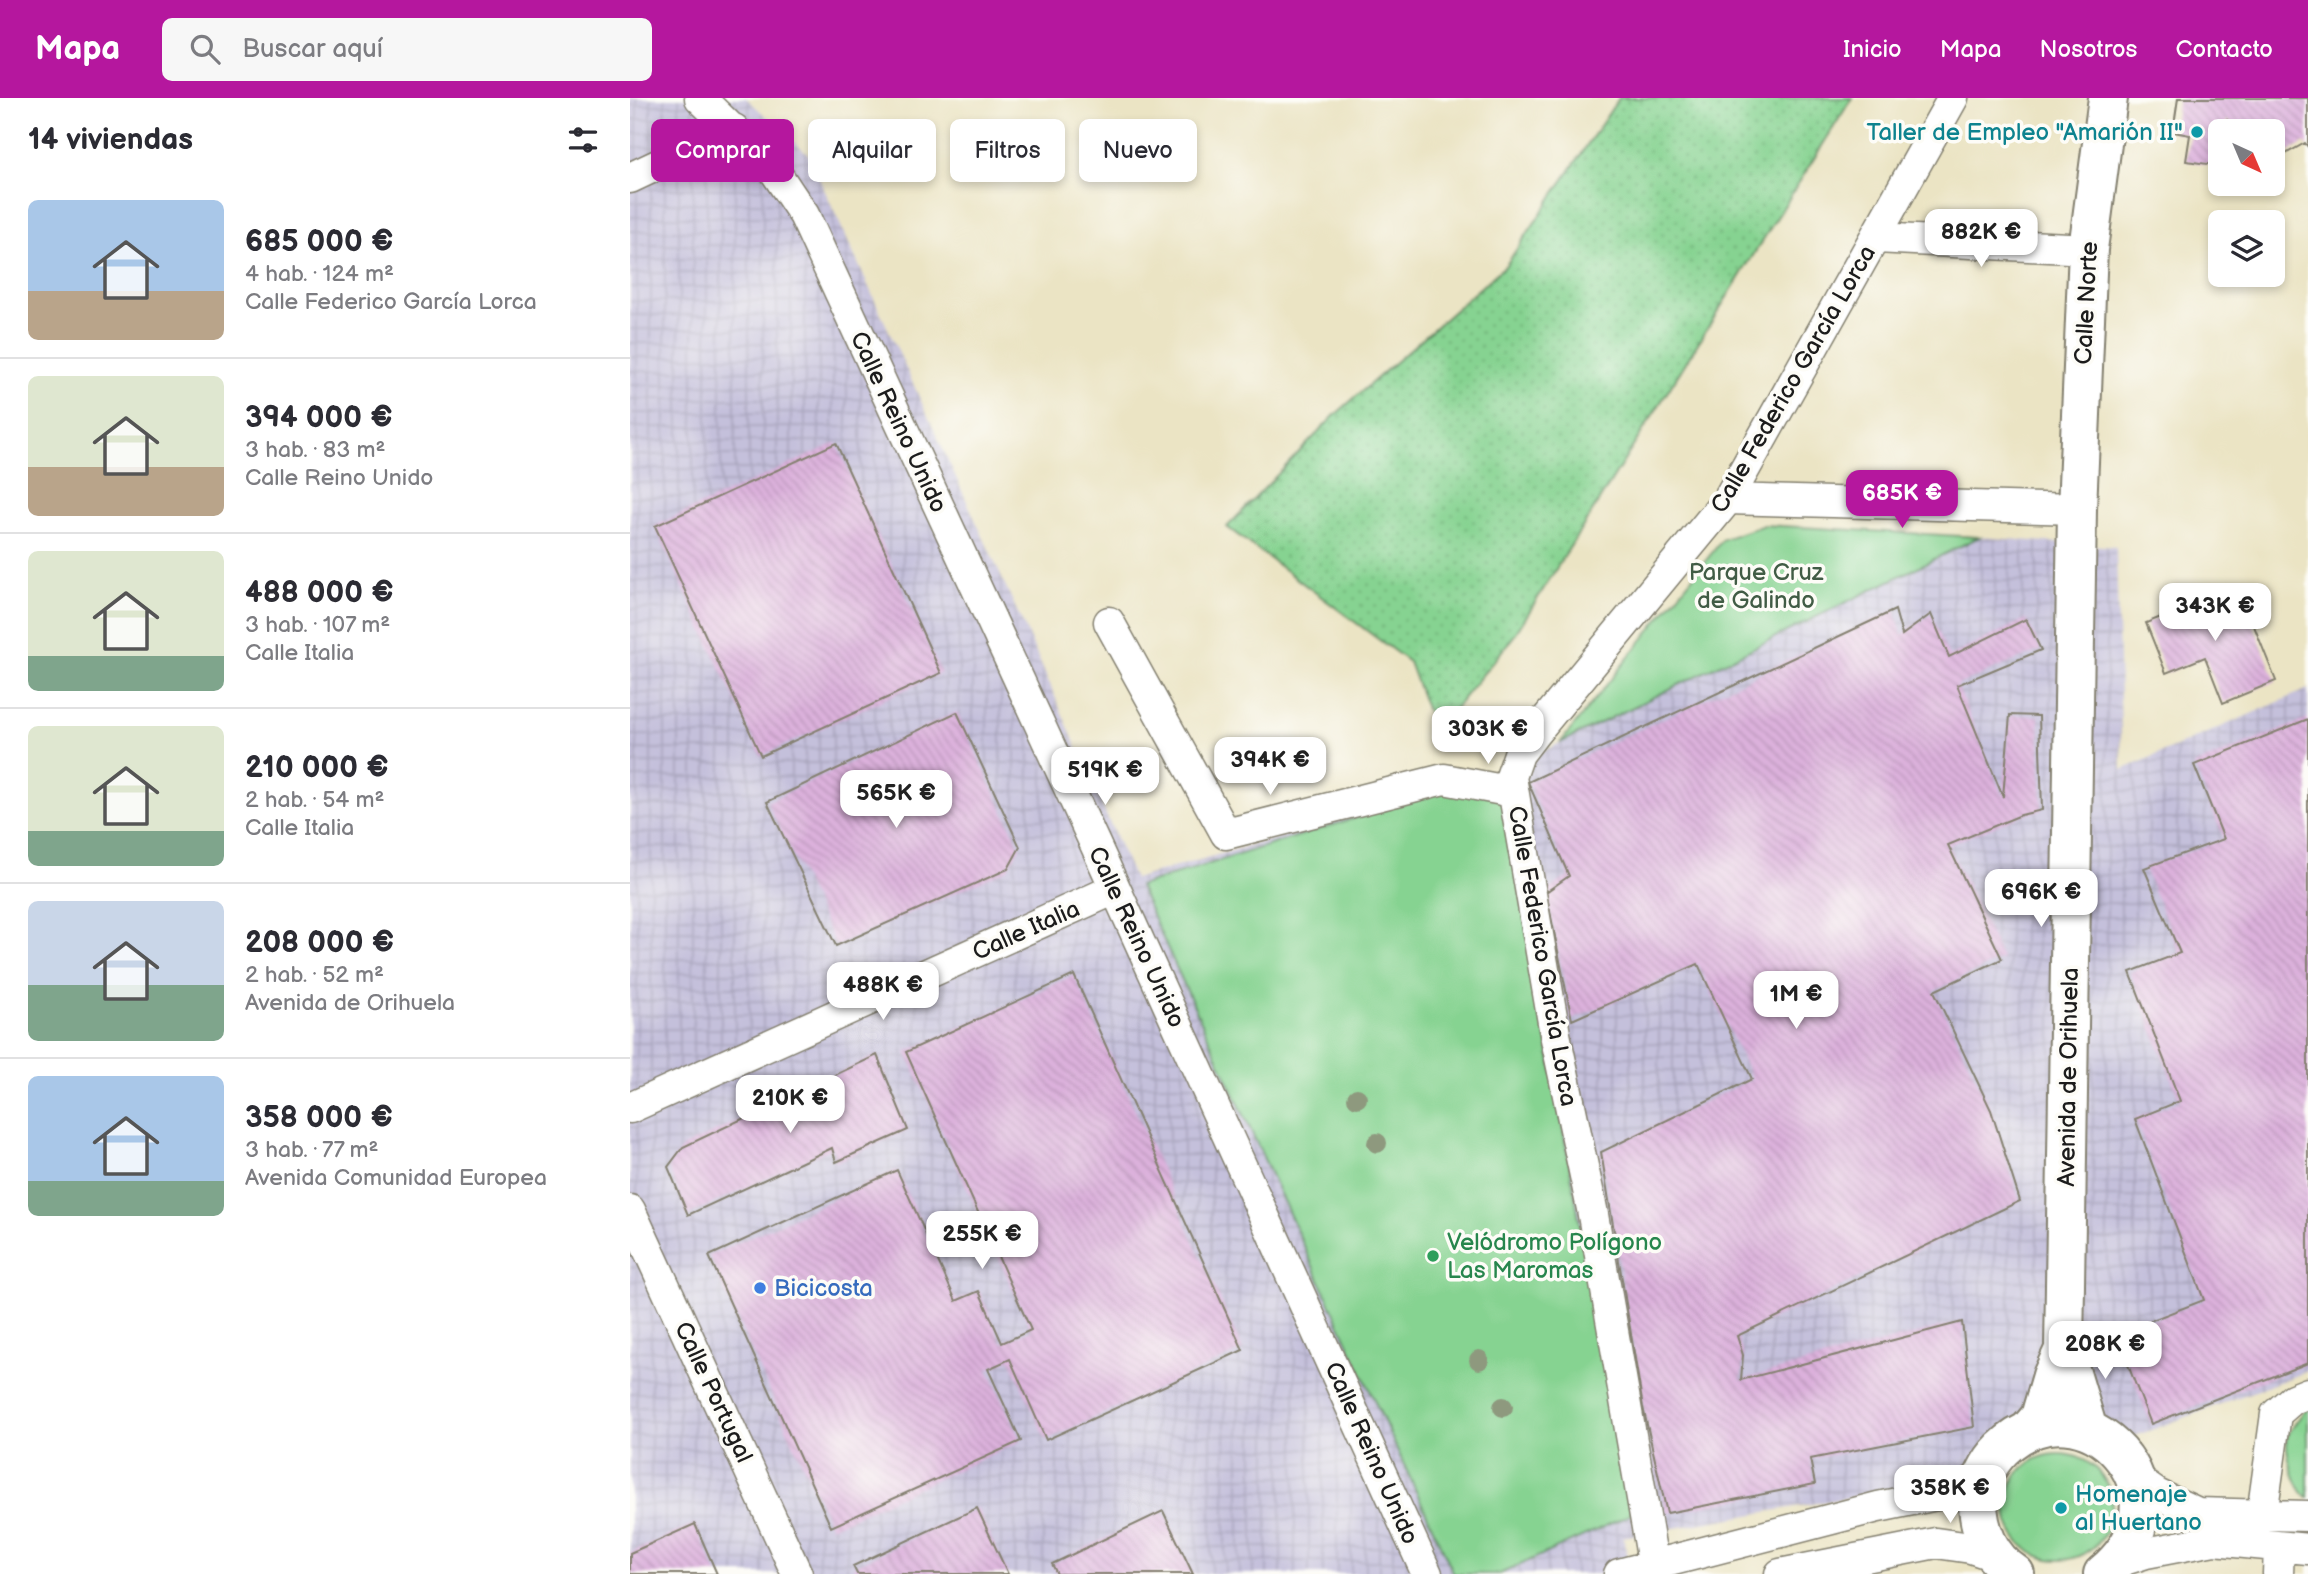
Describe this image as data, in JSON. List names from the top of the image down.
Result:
{
  "streets": {
    "main road": ["Calle Norte", "Avenida de Orihuela"],
    "street": [
      "Calle Federico García Lorca",
      "Calle Reino Unido",
      "Calle Italia",
      "Calle Portugal"
    ]
  },
  "crossings": [
    ["Calle Norte", "Avenida de Orihuela"],
    ["Calle Reino Unido", "Calle Italia"]
  ],
  "parks": ["Parque Cruz de Galindo"],
  "places": [
    "Taller de Empleo \"Amarión II\"",
    "Velódromo Polígono Las Maromas",
    "Bicicosta",
    "Homenaje al Huertano"
  ],
  "north": "bottom right",
  "page": {
    "header": "Mapa",
    "search": "Buscar aquí",
    "nav": [
      "Inicio",
      "Mapa",
      "Nosotros",
      "Contacto"
    ],
    "heading": "14 viviendas",
    "chip": [
      "Comprar",
      "Alquilar",
      "Filtros",
      "Nuevo"
    ],
    "list": [
      {
        "name": "685 000 €",
        "note": "4 hab. · 124 m² · Calle Federico García Lorca"
      },
      {
        "name": "394 000 €",
        "note": "3 hab. · 83 m² · Calle Reino Unido"
      },
      {
        "name": "488 000 €",
        "note": "3 hab. · 107 m² · Calle Italia"
      },
      {
        "name": "210 000 €",
        "note": "2 hab. · 54 m² · Calle Italia"
      },
      {
        "name": "208 000 €",
        "note": "2 hab. · 52 m² · Avenida de Orihuela"
      },
      {
        "name": "358 000 €",
        "note": "3 hab. · 77 m² · Avenida Comunidad Europea"
      }
    ],
    "price": [
      "882K €",
      "685K €",
      "343K €",
      "303K €",
      "394K €",
      "519K €",
      "565K €",
      "696K €",
      "488K €",
      "1M €",
      "210K €",
      "255K €",
      "208K €",
      "358K €"
    ]
  }
}
